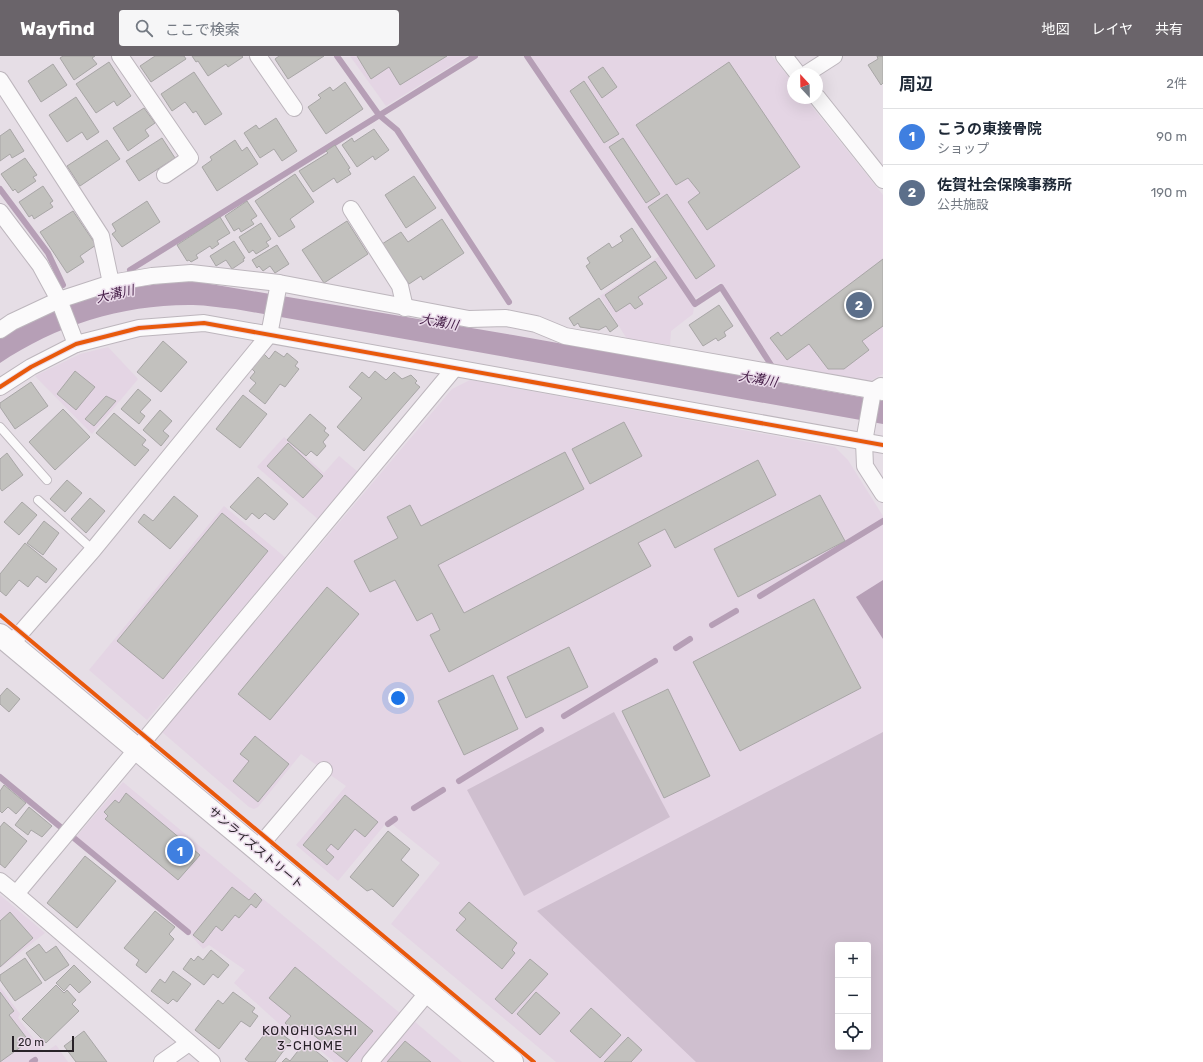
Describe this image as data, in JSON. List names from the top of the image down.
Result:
{
  "streets": {
    "street": ["サンライズストリート"]
  },
  "districts": ["KONOHIGASHI 3-CHOME"],
  "water": ["大溝川"],
  "scale_bar": "20 m",
  "north": "top",
  "page": {
    "header": "Wayfind",
    "search": "ここで検索",
    "nav": ["地図", "レイヤ", "共有"],
    "heading": ["周辺", "2件"],
    "list": [
      {
        "mark": "1",
        "name": "こうの東接骨院",
        "note": "ショップ",
        "value": "90 m"
      },
      {
        "mark": "2",
        "name": "佐賀社会保険事務所",
        "note": "公共施設",
        "value": "190 m"
      }
    ],
    "pins": ["2", "1"],
    "map_buttons": ["+", "−"],
    "scale": "20 m"
  }
}
